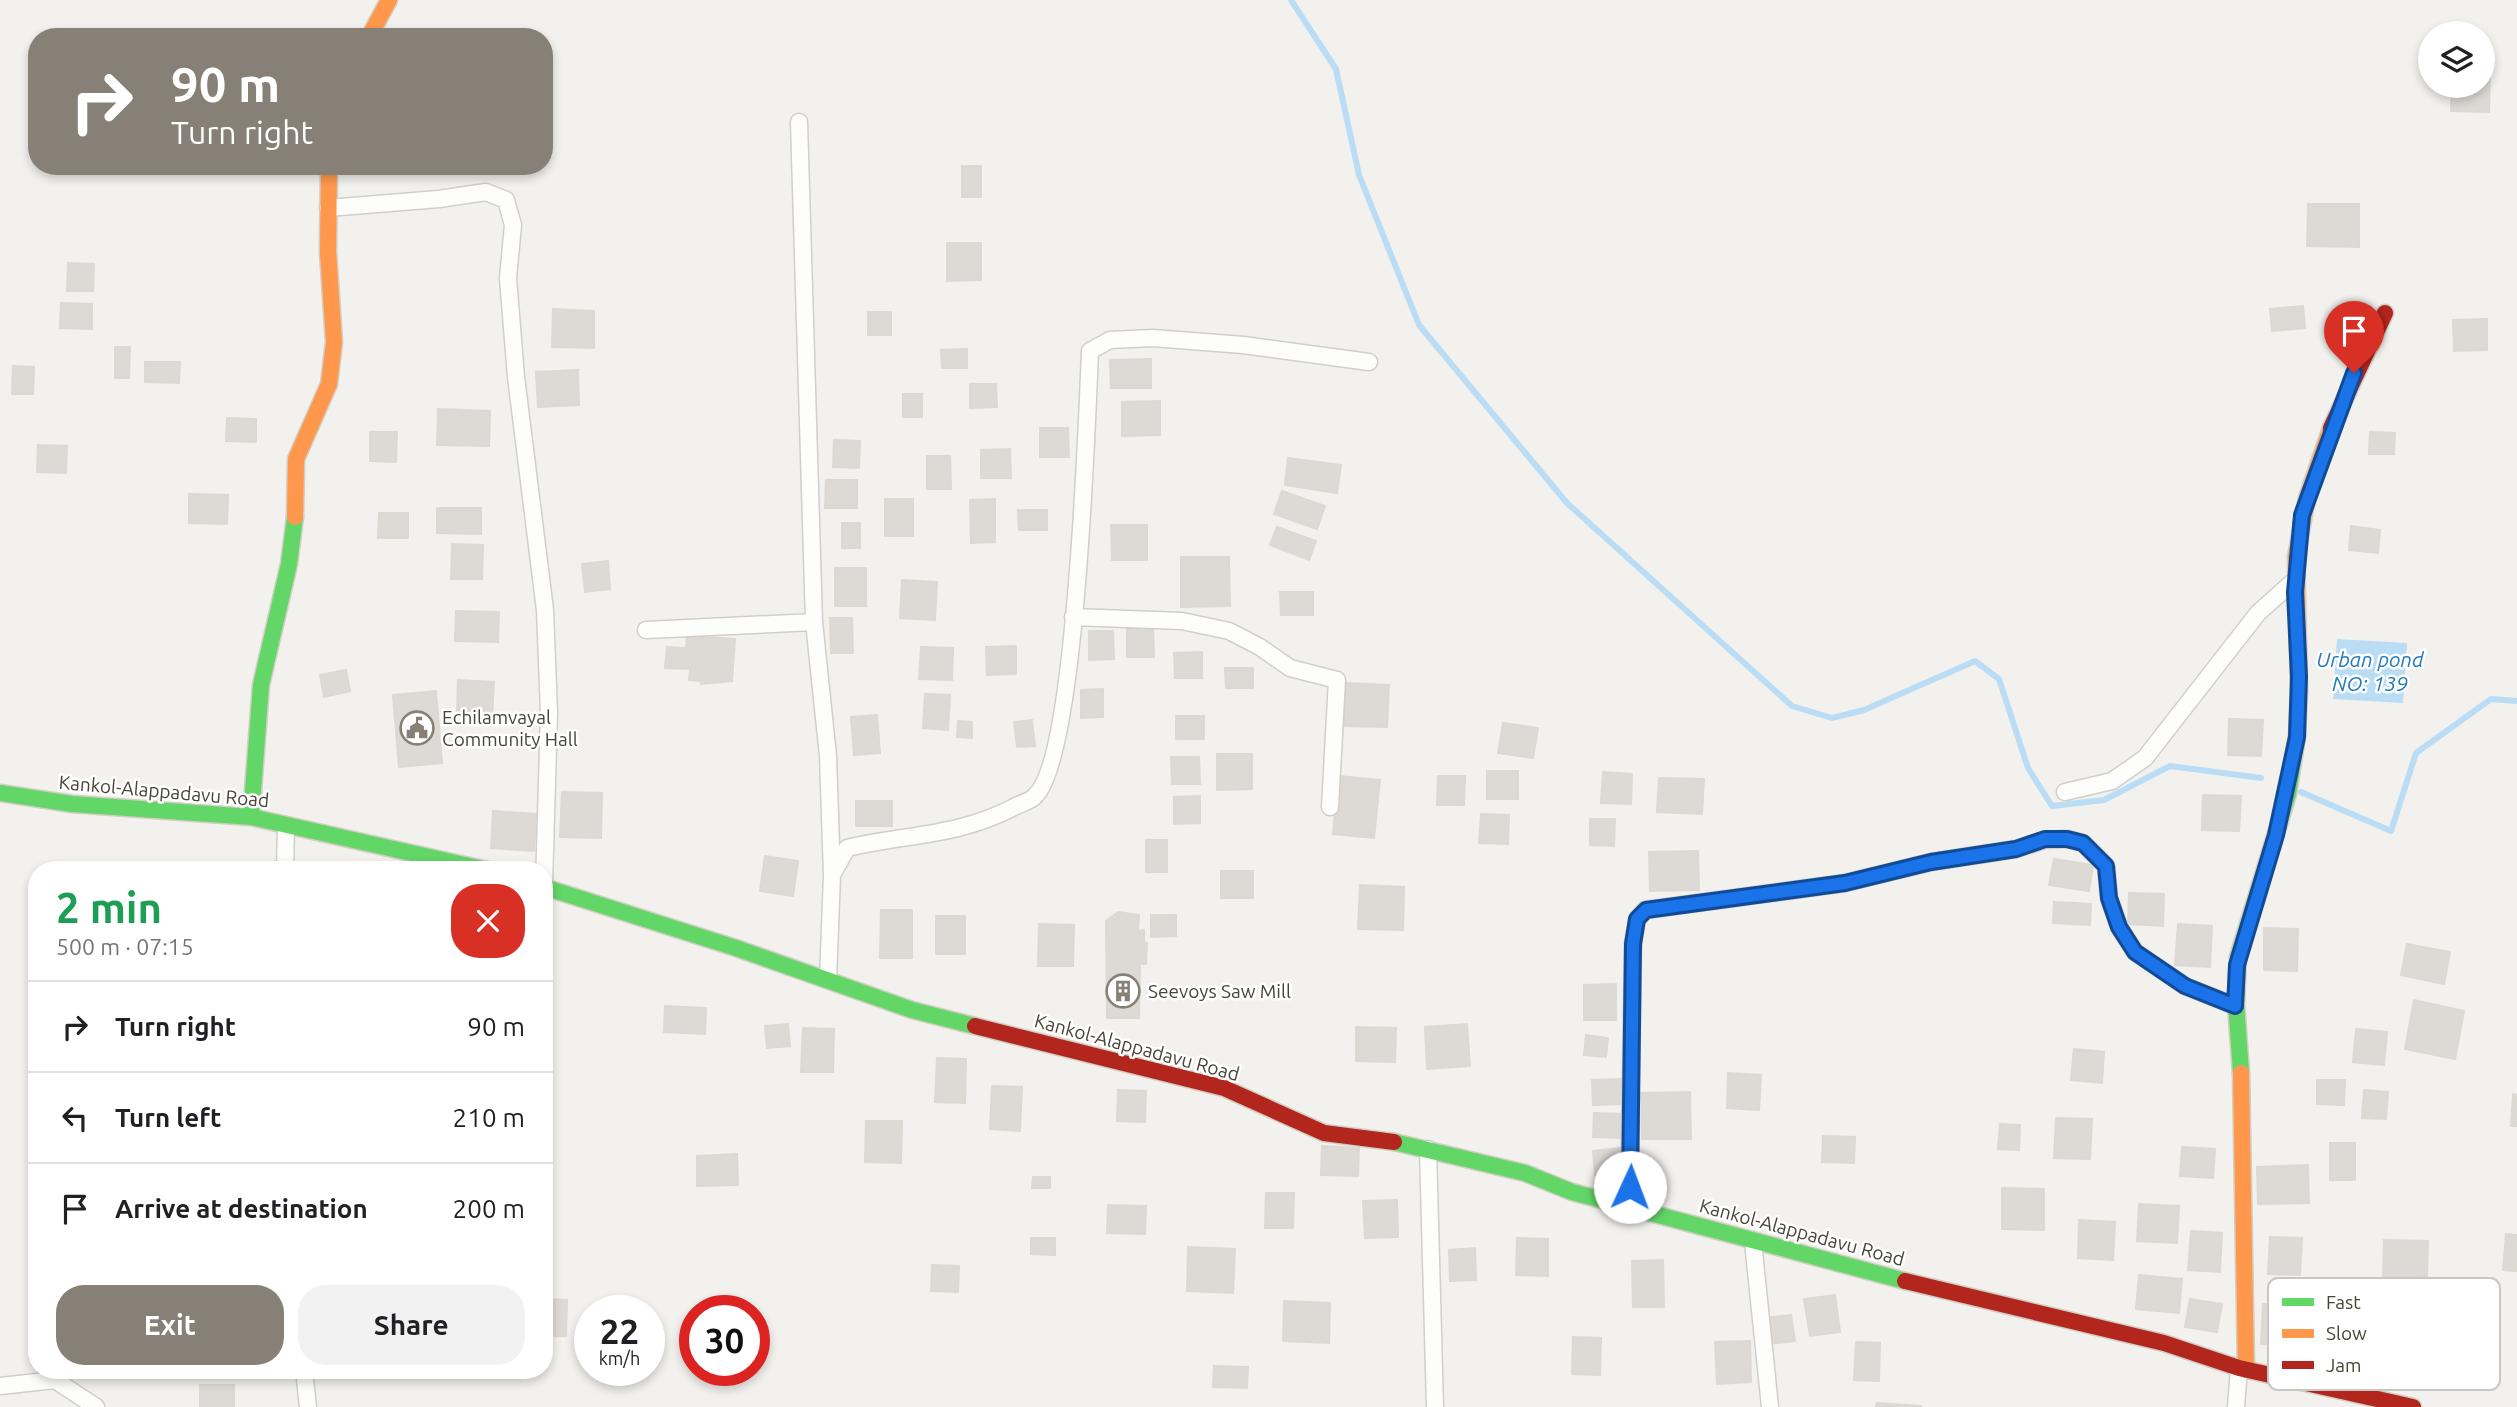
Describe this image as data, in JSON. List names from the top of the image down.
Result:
{
  "streets": {
    "main road": ["Kankol-Alappadavu Road"]
  },
  "water": ["Urban pond NO: 139"],
  "places": {
    "public building": ["Echilamvayal Community Hall"],
    "building": ["Seevoys Saw Mill"]
  },
  "legend": ["Fast", "Slow", "Jam"],
  "page": {
    "turn": ["90 m", "Turn right"],
    "heading": ["2 min", "500 m · 07:15"],
    "list": [
      {
        "name": "Turn right",
        "value": "90 m"
      },
      {
        "name": "Turn left",
        "value": "210 m"
      },
      {
        "name": "Arrive at destination",
        "value": "200 m"
      }
    ],
    "buttons": ["Exit", "Share"],
    "speed": "22 km/h",
    "limit": "30"
  }
}
